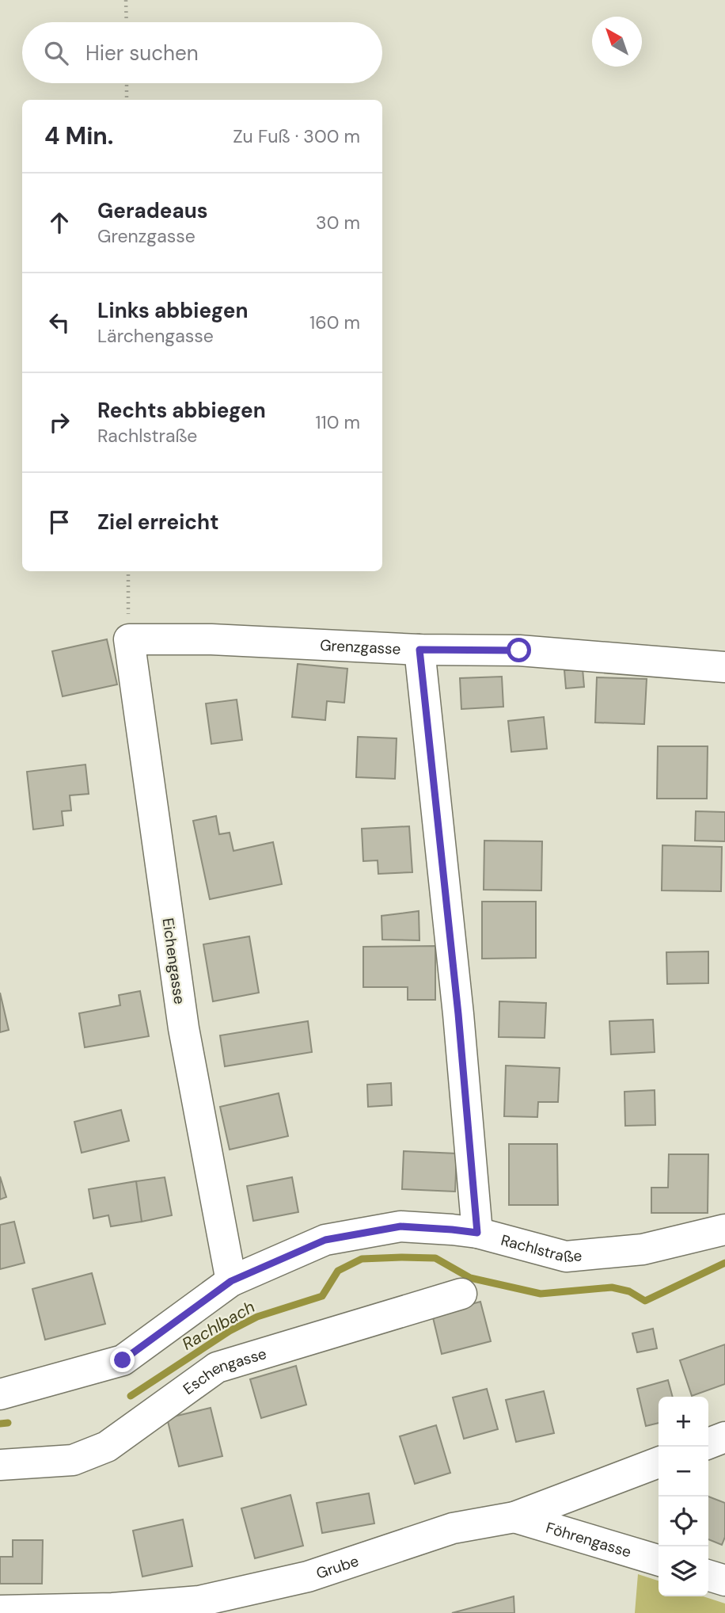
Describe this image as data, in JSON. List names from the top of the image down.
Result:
{
  "streets": {
    "street": [
      "Grenzgasse",
      "Eichengasse",
      "Rachlstraße",
      "Eschengasse",
      "Föhrengasse",
      "Grube"
    ]
  },
  "crossings": [
    ["Grenzgasse", "Eichengasse"],
    ["Eichengasse", "Rachlstraße"],
    ["Föhrengasse", "Grube"]
  ],
  "water": ["Rachlbach"],
  "north": "top left",
  "page": {
    "search": "Hier suchen",
    "heading": ["4 Min.", "Zu Fuß · 300 m"],
    "list": [
      ["Geradeaus", "Grenzgasse", "30 m"],
      ["Links abbiegen", "Lärchengasse", "160 m"],
      ["Rechts abbiegen", "Rachlstraße", "110 m"],
      "Ziel erreicht"
    ],
    "map_buttons": ["+", "−"]
  }
}
